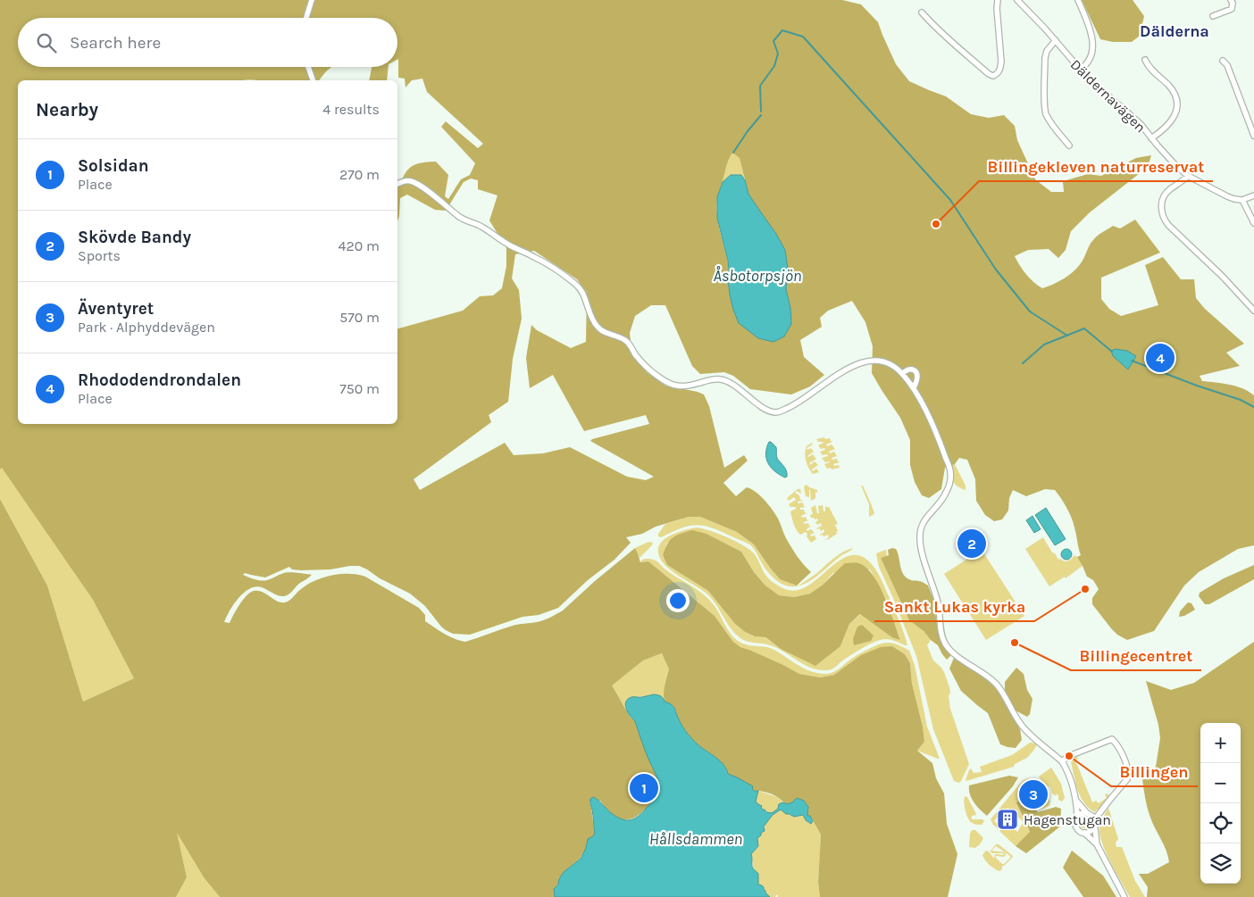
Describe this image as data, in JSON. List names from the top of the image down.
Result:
{
  "streets": {
    "street": ["Däldernavägen"]
  },
  "districts": ["Dälderna"],
  "water": ["Åsbotorpsjön", "Hållsdammen"],
  "places": {
    "other": [
      "Billingekleven naturreservat",
      "Sankt Lukas kyrka",
      "Billingecentret",
      "Billingen"
    ],
    "building": ["Hagenstugan"]
  },
  "page": {
    "search": "Search here",
    "heading": ["Nearby", "4 results"],
    "list": [
      {
        "mark": "1",
        "name": "Solsidan",
        "note": "Place",
        "value": "270 m"
      },
      {
        "mark": "2",
        "name": "Skövde Bandy",
        "note": "Sports",
        "value": "420 m"
      },
      {
        "mark": "3",
        "name": "Äventyret",
        "note": "Park · Alphyddevägen",
        "value": "570 m"
      },
      {
        "mark": "4",
        "name": "Rhododendrondalen",
        "note": "Place",
        "value": "750 m"
      }
    ],
    "pins": [
      "4",
      "2",
      "1",
      "3"
    ],
    "map_buttons": ["+", "−"]
  }
}
